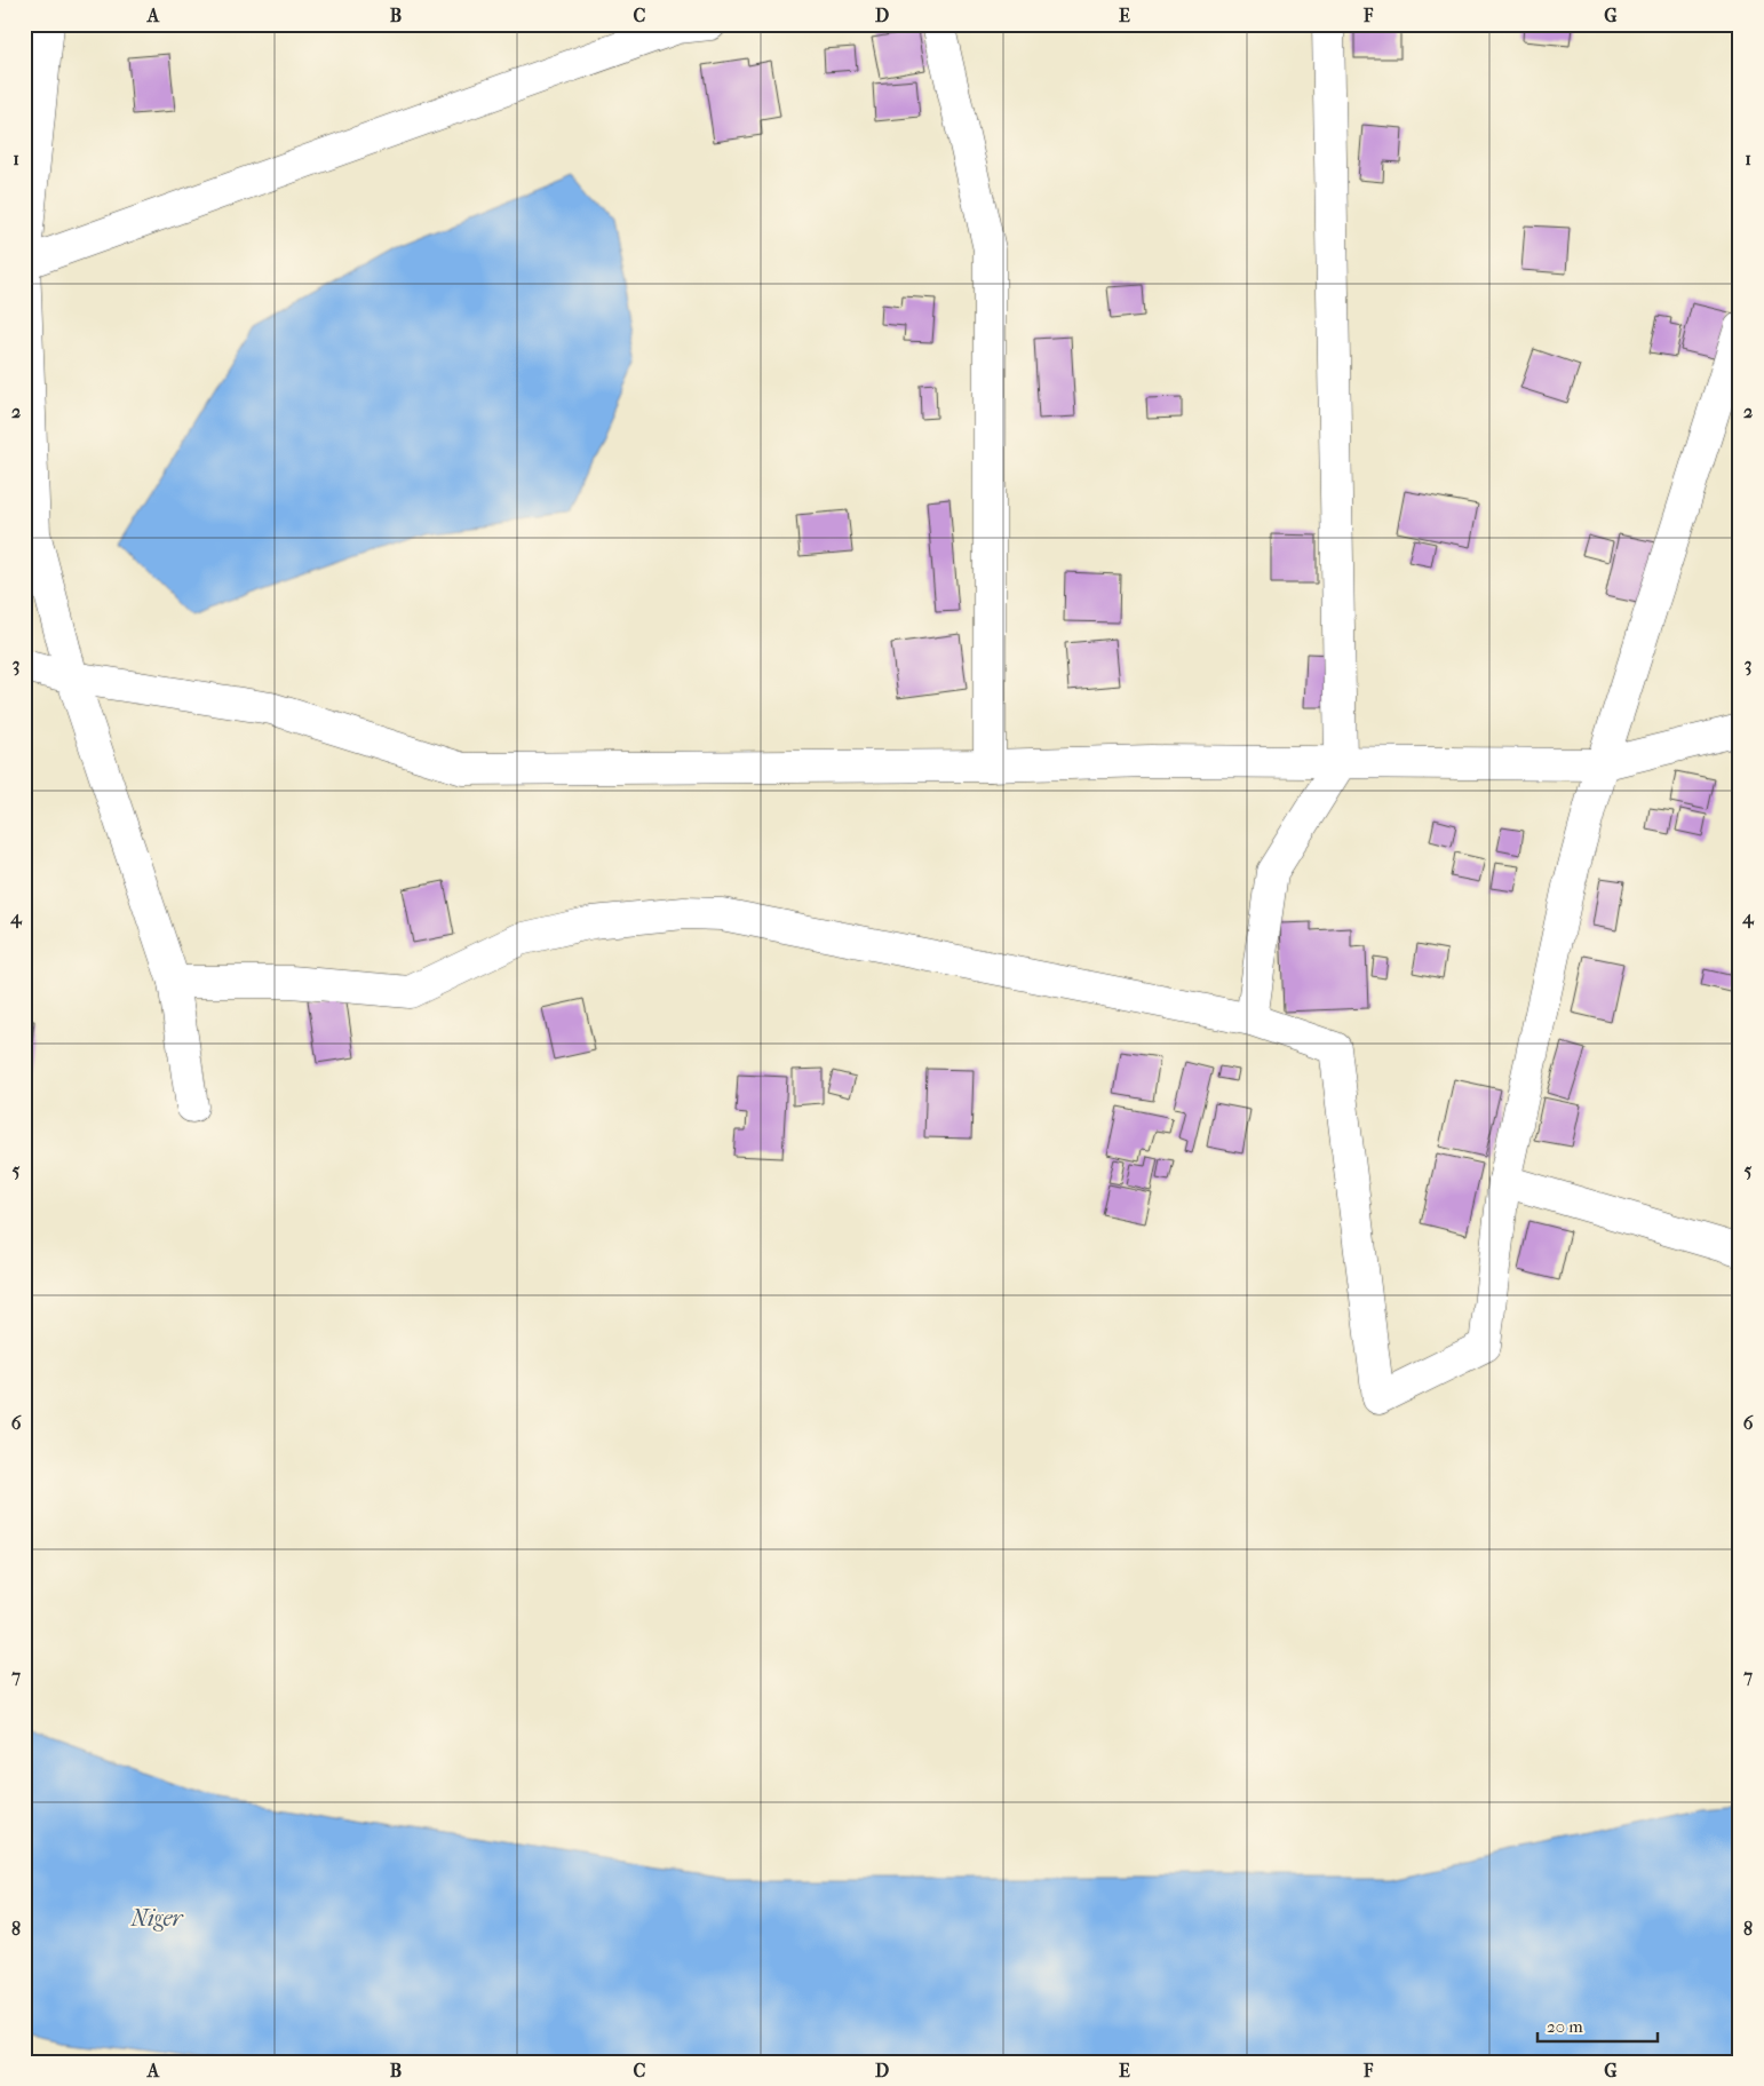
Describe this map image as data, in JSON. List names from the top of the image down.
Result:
{
  "water": ["Niger"],
  "scale_bar": "20 m",
  "grid": {
    "columns": [
      "A",
      "B",
      "C",
      "D",
      "E",
      "F",
      "G"
    ],
    "rows": [
      "1",
      "2",
      "3",
      "4",
      "5",
      "6",
      "7",
      "8"
    ]
  }
}
